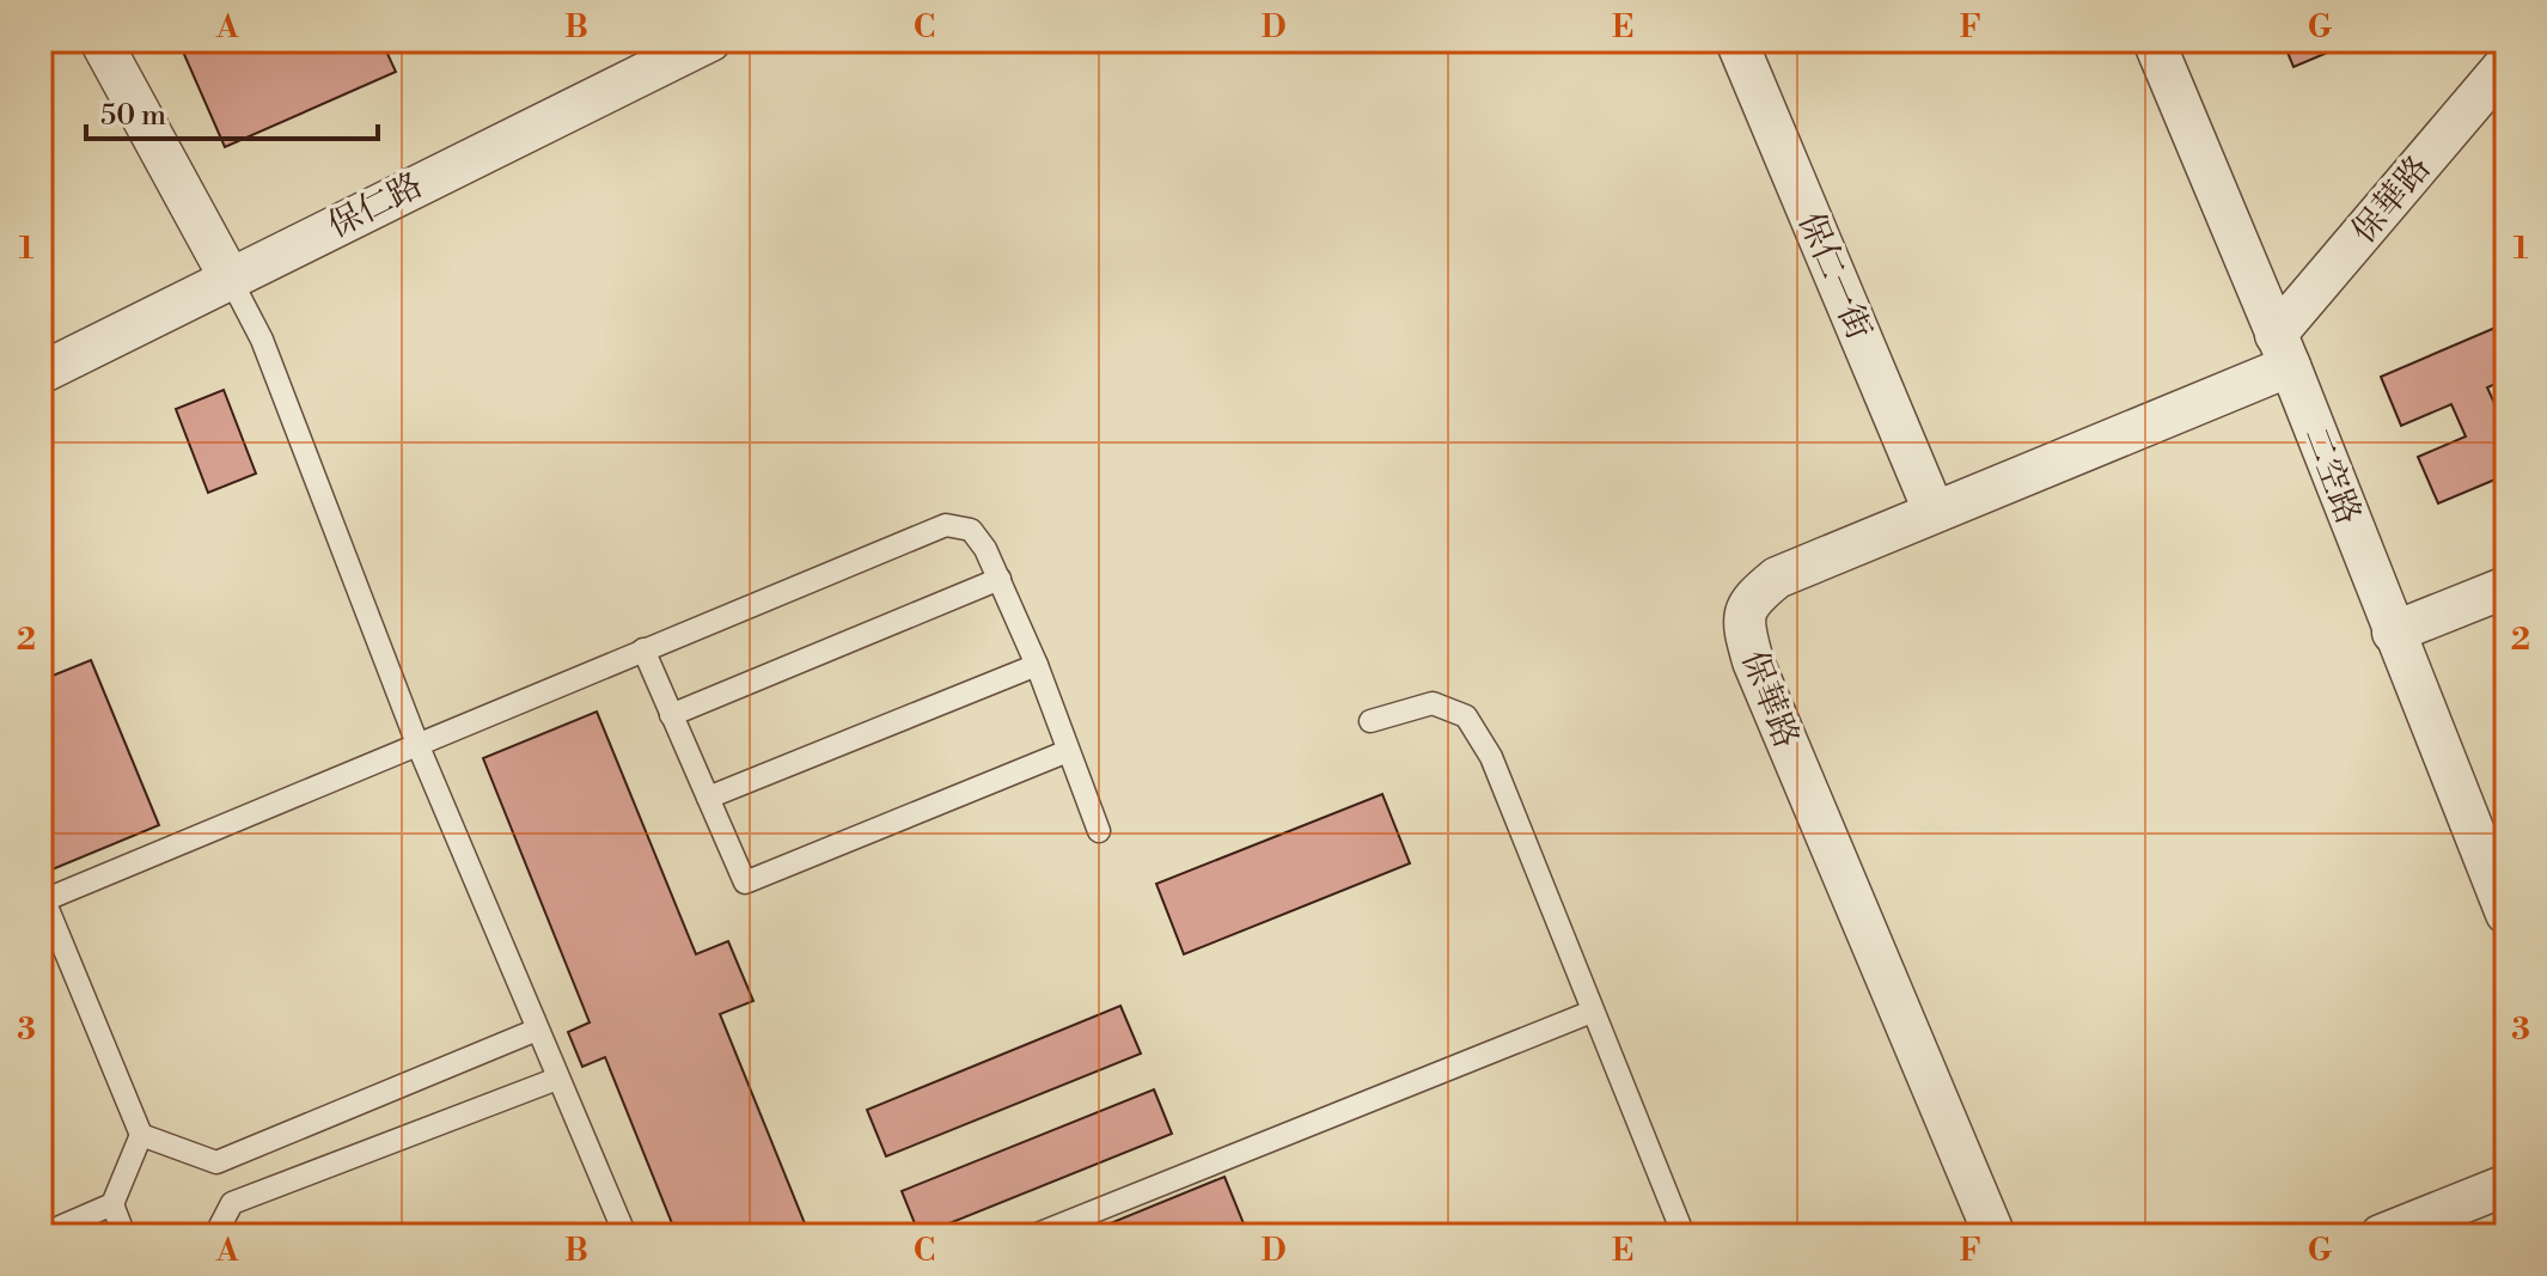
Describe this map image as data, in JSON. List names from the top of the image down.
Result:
{
  "streets": {
    "street": [
      "保華路",
      "保仁路",
      "保仁一街",
      "二空路"
    ]
  },
  "crossings": [
    ["保華路", "保仁一街"],
    ["保華路", "二空路"]
  ],
  "scale_bar": "50 m",
  "grid": {
    "columns": [
      "A",
      "B",
      "C",
      "D",
      "E",
      "F",
      "G"
    ],
    "rows": ["1", "2", "3"]
  }
}
